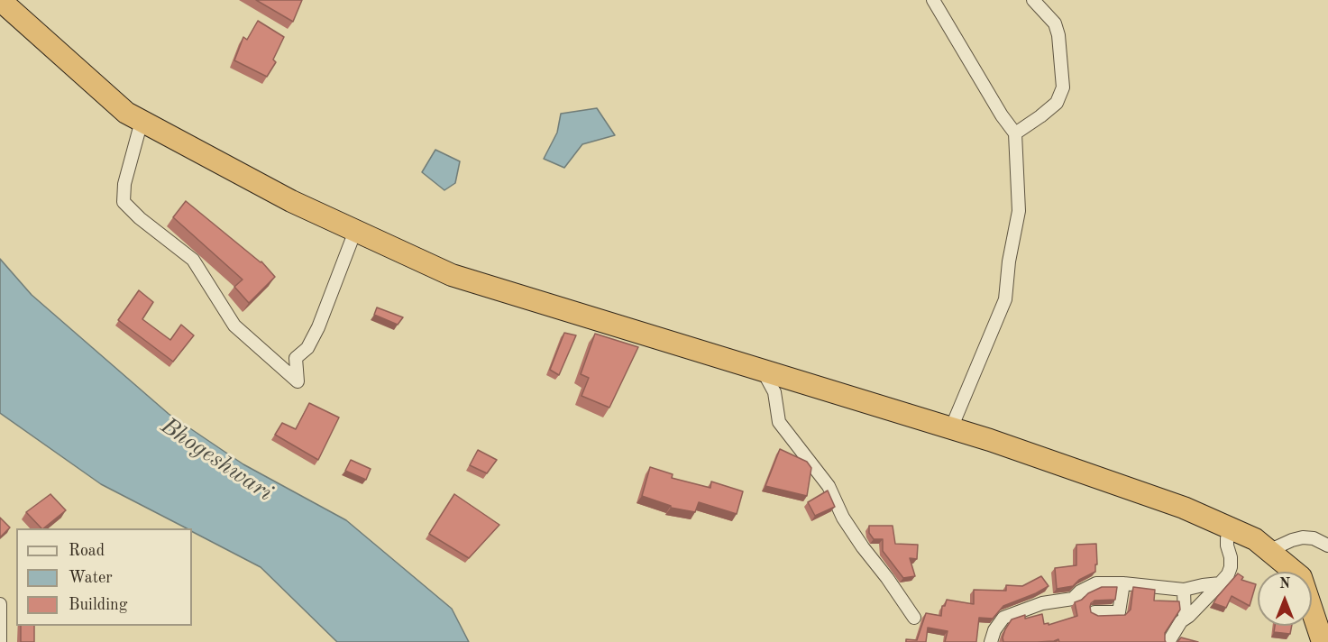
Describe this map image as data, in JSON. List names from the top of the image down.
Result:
{
  "water": ["Bhogeshwari"],
  "legend": ["Road", "Water", "Building"],
  "north": "top"
}
